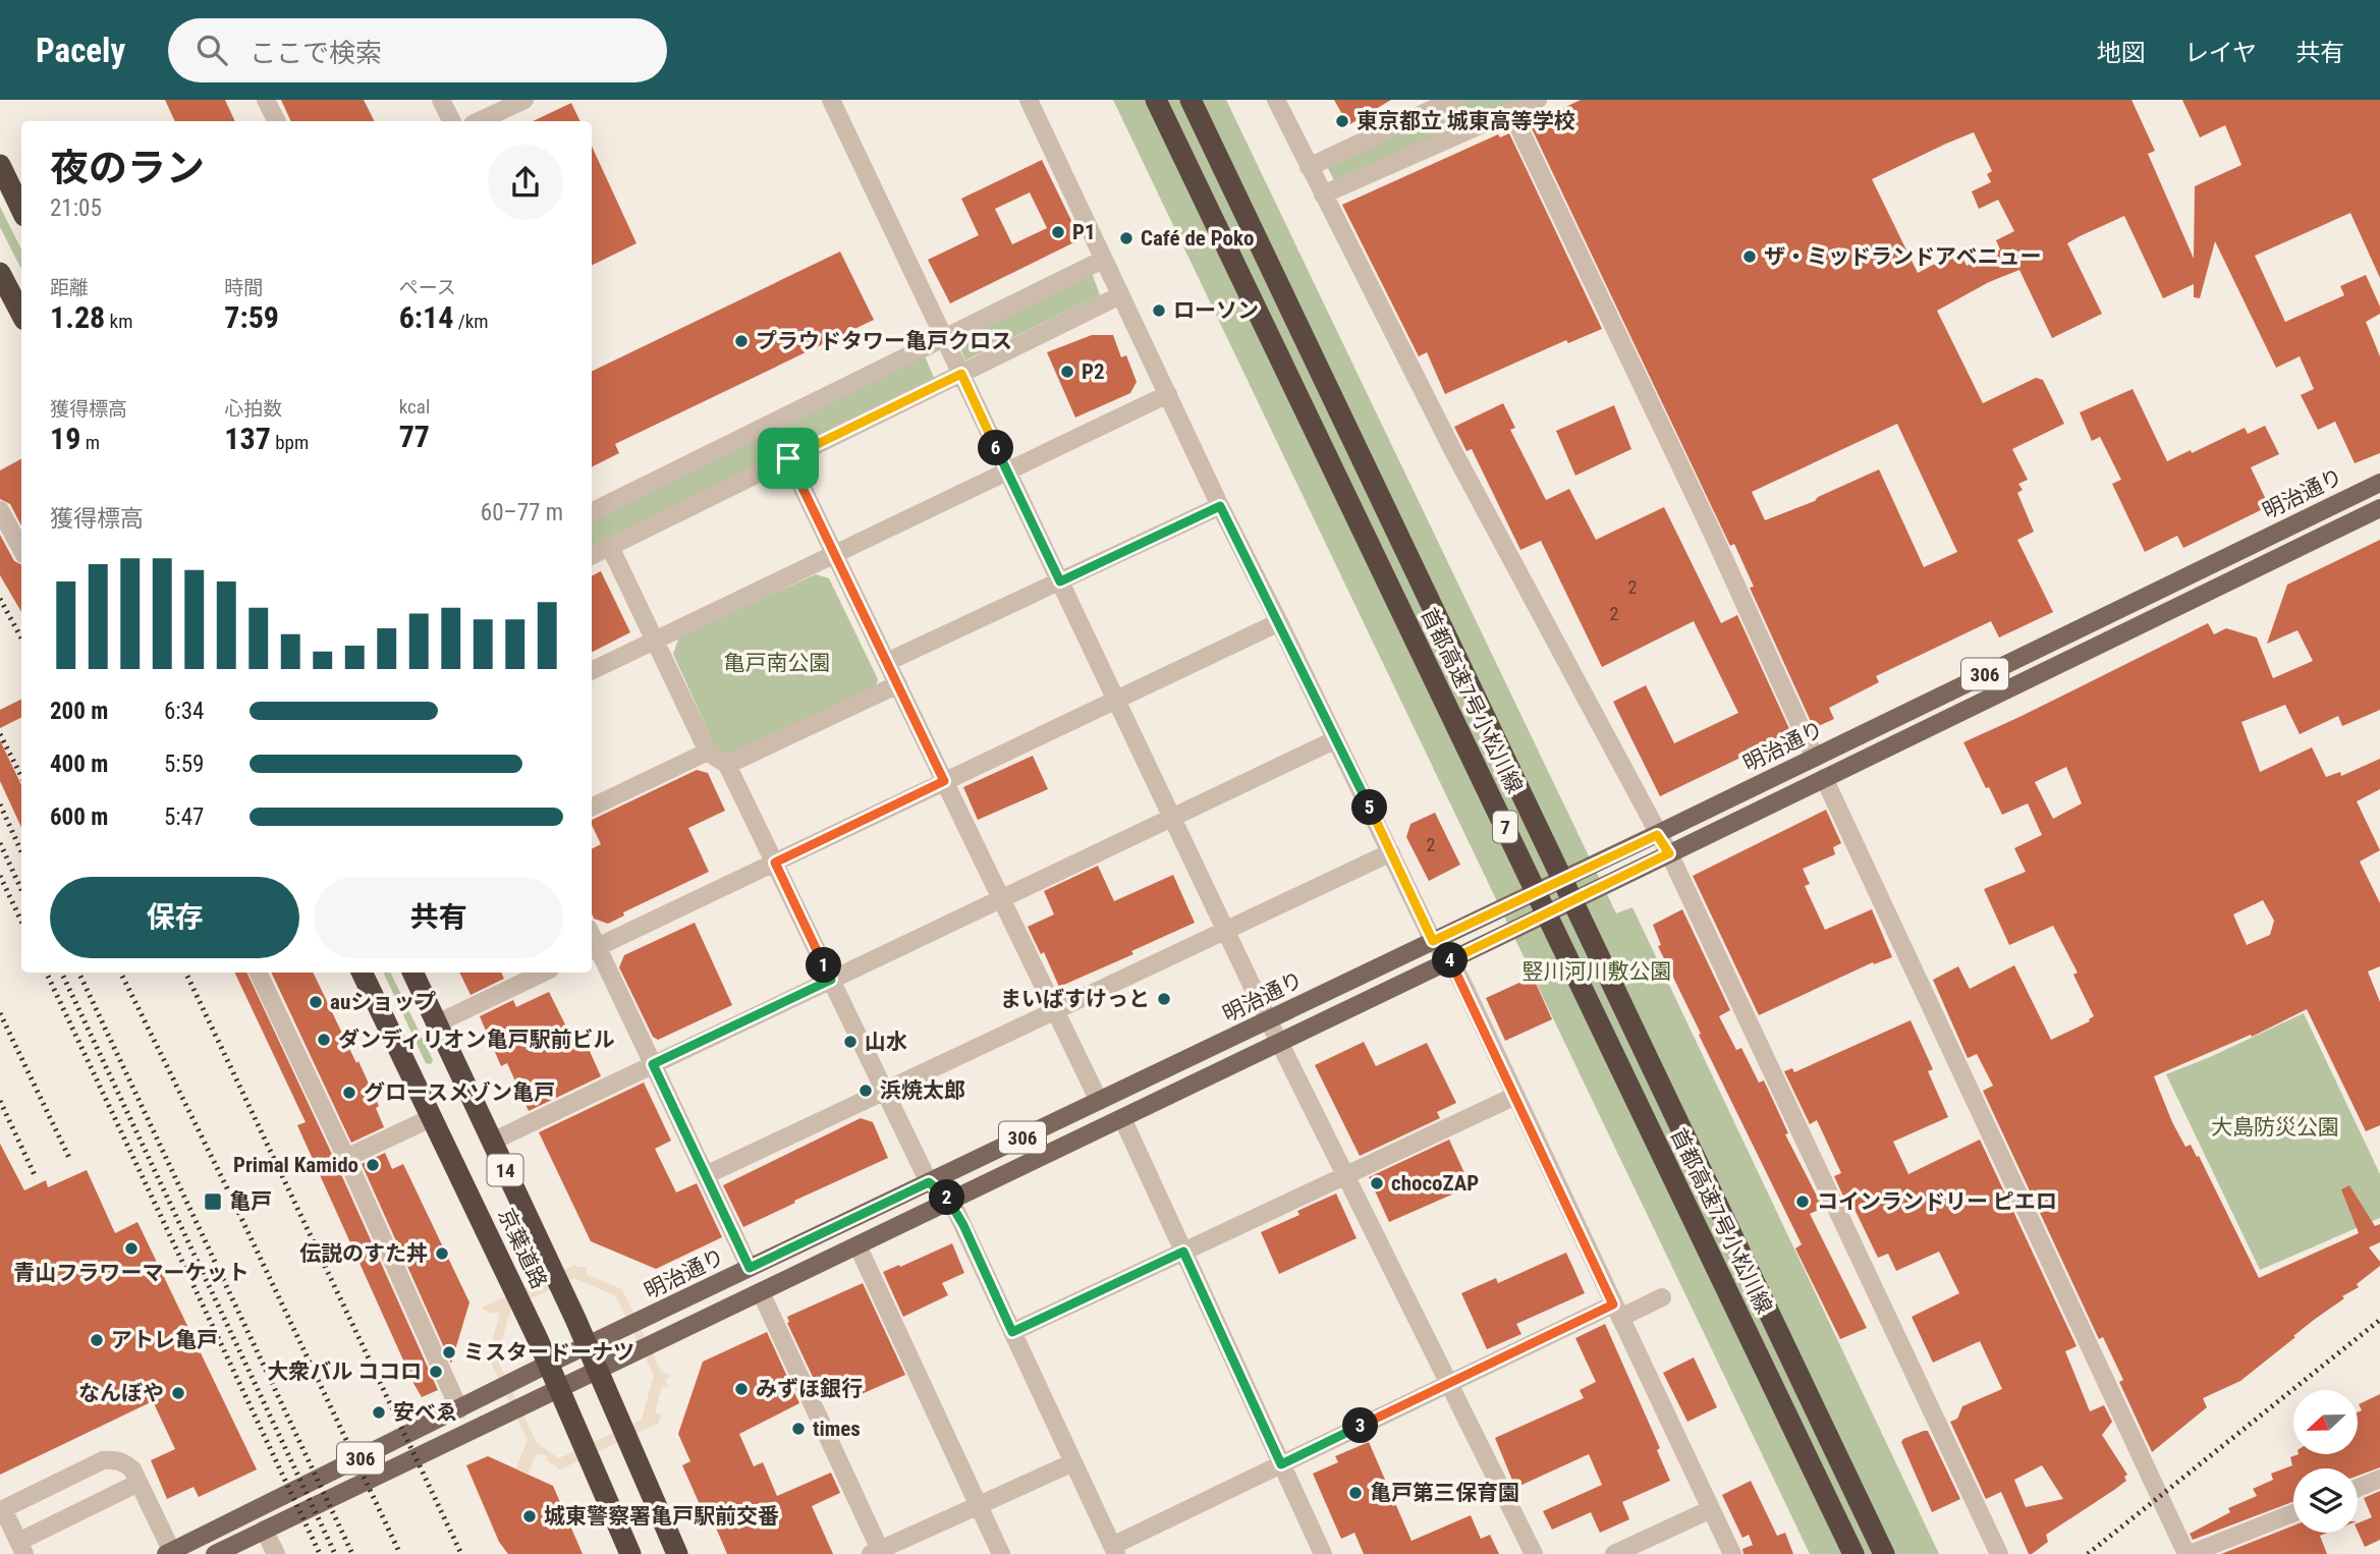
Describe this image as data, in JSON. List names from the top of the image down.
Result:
{
  "streets": {
    "highway": [
      "首都高速7号小松川線",
      "7",
      "14",
      "京葉道路"
    ],
    "main road": ["明治通り", "306"]
  },
  "crossings": [
    ["明治通り", "京葉道路"],
    ["306", "京葉道路"]
  ],
  "parks": ["亀戸南公園", "竪川河川敷公園", "大島防災公園"],
  "places": {
    "other": [
      "東京都立 城東高等学校",
      "P1",
      "Café de Poko",
      "ザ・ミッドランドアベニュー",
      "ローソン",
      "プラウドタワー亀戸クロス",
      "P2",
      "まいばすけっと",
      "auショップ",
      "ダンディリオン亀戸駅前ビル",
      "山水",
      "浜焼太郎",
      "グロースメゾン亀戸",
      "Primal Kamido",
      "chocoZAP",
      "コインランドリー ピエロ",
      "青山フラワーマーケット",
      "伝説のすた丼",
      "アトレ亀戸",
      "ミスタードーナツ",
      "大衆バル ココロ",
      "みずほ銀行",
      "なんぼや",
      "安べゑ",
      "times",
      "亀戸第三保育園",
      "城東警察署亀戸駅前交番"
    ],
    "transit": ["亀戸"]
  },
  "house_numbers": ["2", "2", "2"],
  "north": "left",
  "page": {
    "header": "Pacely",
    "search": "ここで検索",
    "nav": ["地図", "レイヤ", "共有"],
    "heading": ["夜のラン", "21:05"],
    "stats": [
      ["距離", "1.28 km"],
      ["時間", "7:59"],
      ["ペース", "6:14 /km"],
      ["獲得標高", "19 m"],
      ["心拍数", "137 bpm"],
      ["kcal", "77"]
    ],
    "pins": [
      "6",
      "5",
      "4",
      "1",
      "2",
      "3"
    ],
    "chart": ["獲得標高", "60–77 m"],
    "list": [
      {
        "name": "200 m",
        "note": "6:34"
      },
      {
        "name": "400 m",
        "note": "5:59"
      },
      {
        "name": "600 m",
        "note": "5:47"
      }
    ],
    "buttons": ["保存", "共有"]
  }
}
